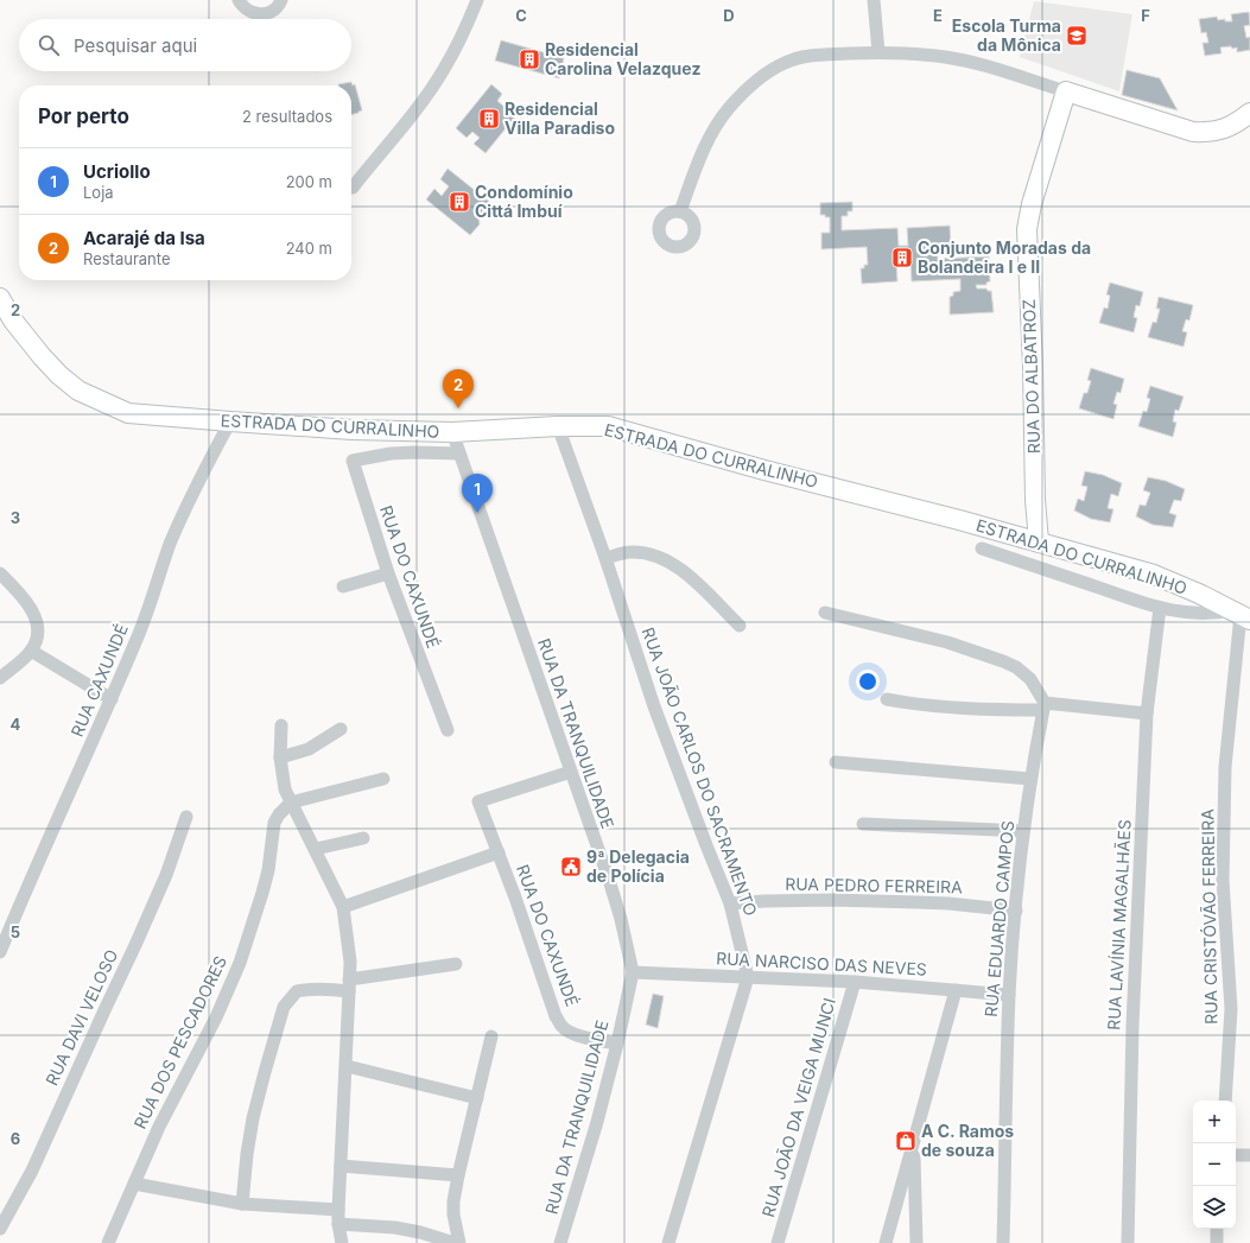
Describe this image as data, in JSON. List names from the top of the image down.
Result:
{
  "streets": {
    "street": [
      "RUA DO ALBATROZ",
      "ESTRADA DO CURRALINHO",
      "RUA DO CAXUNDÉ",
      "RUA CAXUNDÉ",
      "RUA DA TRANQUILIDADE",
      "RUA JOÃO CARLOS DO SACRAMENTO",
      "RUA PEDRO FERREIRA",
      "RUA CRISTÓVÃO FERREIRA",
      "RUA EDUARDO CAMPOS",
      "RUA LAVÍNIA MAGALHÃES",
      "RUA NARCISO DAS NEVES",
      "RUA DAVI VELOSO",
      "RUA DOS PESCADORES",
      "RUA JOÃO DA VEIGA MUNCI"
    ]
  },
  "crossings": [
    ["RUA DO ALBATROZ", "ESTRADA DO CURRALINHO"],
    ["ESTRADA DO CURRALINHO", "RUA CAXUNDÉ"],
    ["ESTRADA DO CURRALINHO", "RUA DA TRANQUILIDADE"],
    ["ESTRADA DO CURRALINHO", "RUA JOÃO CARLOS DO SACRAMENTO"],
    ["ESTRADA DO CURRALINHO", "RUA CRISTÓVÃO FERREIRA"],
    ["RUA DO CAXUNDÉ", "RUA DA TRANQUILIDADE"],
    ["RUA DA TRANQUILIDADE", "RUA NARCISO DAS NEVES"],
    ["RUA JOÃO CARLOS DO SACRAMENTO", "RUA PEDRO FERREIRA"],
    ["RUA JOÃO CARLOS DO SACRAMENTO", "RUA NARCISO DAS NEVES"],
    ["RUA PEDRO FERREIRA", "RUA EDUARDO CAMPOS"],
    ["RUA EDUARDO CAMPOS", "RUA NARCISO DAS NEVES"],
    ["RUA NARCISO DAS NEVES", "RUA JOÃO DA VEIGA MUNCI"]
  ],
  "places": {
    "school or university": ["Escola Turma da Mônica"],
    "building": [
      "Residencial Carolina Velazquez",
      "Residencial Villa Paradiso",
      "Condomínio Cittá Imbuí",
      "Conjunto Moradas da Bolandeira I e II"
    ],
    "public building": ["9ª Delegacia de Polícia"],
    "shop": ["A C. Ramos de souza"]
  },
  "page": {
    "search": "Pesquisar aqui",
    "heading": ["Por perto", "2 resultados"],
    "list": [
      {
        "mark": "1",
        "name": "Ucriollo",
        "note": "Loja",
        "value": "200 m"
      },
      {
        "mark": "2",
        "name": "Acarajé da Isa",
        "note": "Restaurante",
        "value": "240 m"
      }
    ],
    "pins": ["2", "1"],
    "map_buttons": ["+", "−"]
  },
  "grid": {
    "columns": [
      "C",
      "D",
      "E",
      "F"
    ],
    "rows": [
      "2",
      "3",
      "4",
      "5",
      "6"
    ]
  }
}
